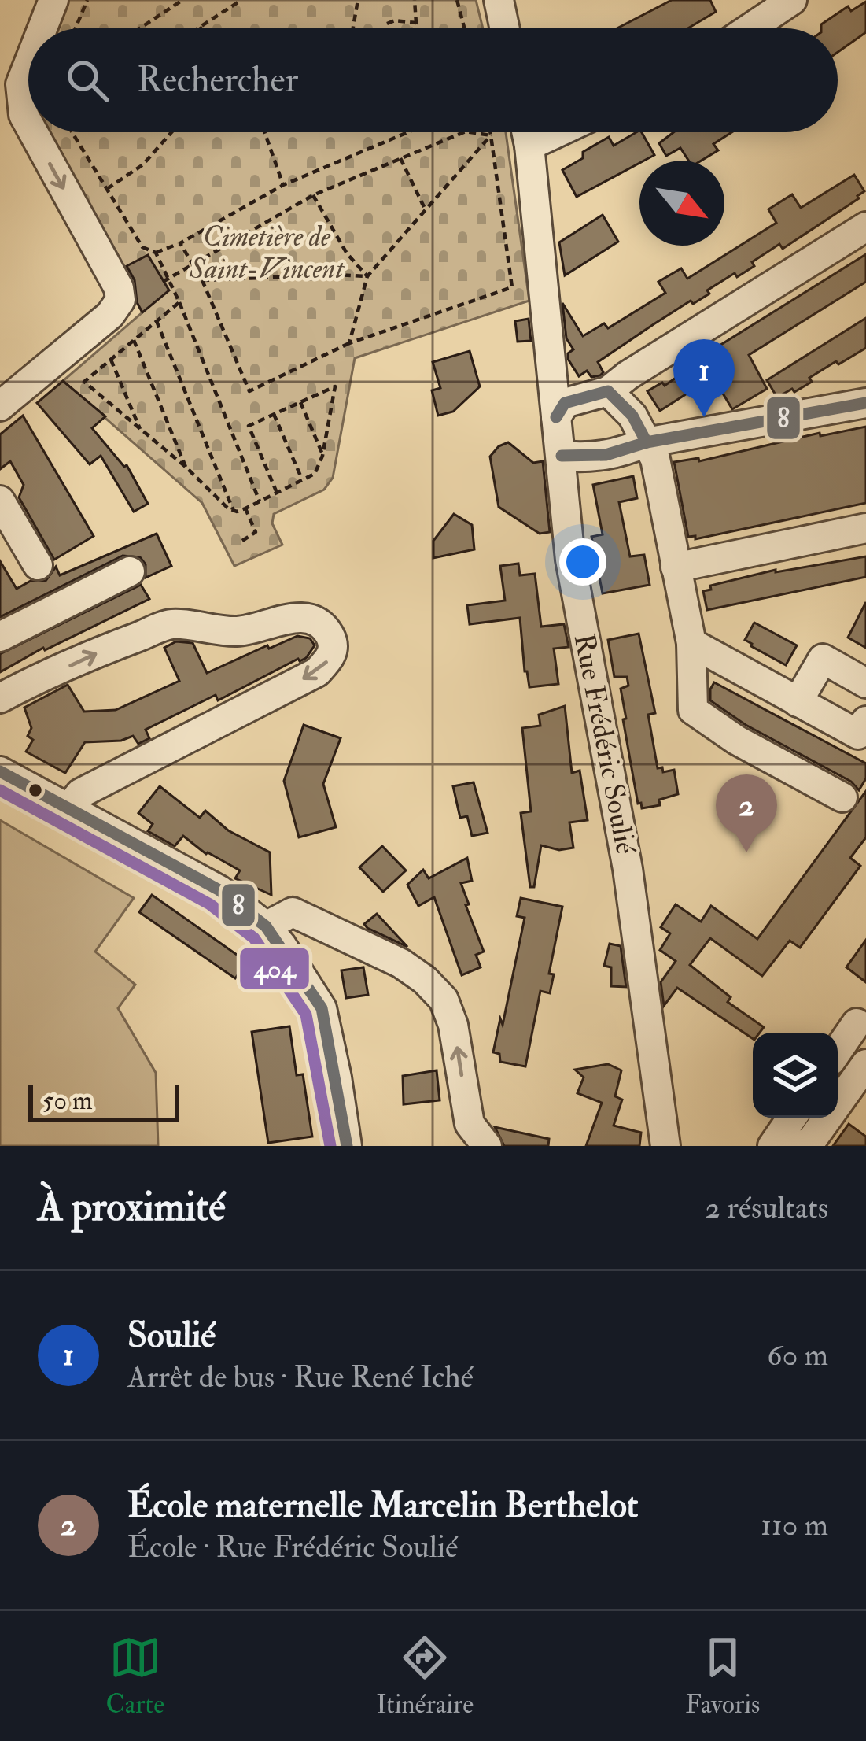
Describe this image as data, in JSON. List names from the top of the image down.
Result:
{
  "streets": {
    "street": ["Rue Frédéric Soulié"]
  },
  "parks": ["Cimetière de Saint-Vincent"],
  "lines": ["transit line 8", "transit line 404"],
  "scale_bar": "50 m",
  "north": "bottom right",
  "page": {
    "search": "Rechercher",
    "pins": ["1", "2"],
    "scale": "50 m",
    "heading": ["À proximité", "2 résultats"],
    "list": [
      {
        "mark": "1",
        "name": "Soulié",
        "note": "Arrêt de bus · Rue René Iché",
        "value": "60 m"
      },
      {
        "mark": "2",
        "name": "École maternelle Marcelin Berthelot",
        "note": "École · Rue Frédéric Soulié",
        "value": "110 m"
      }
    ],
    "nav": ["Carte", "Itinéraire", "Favoris"]
  }
}
